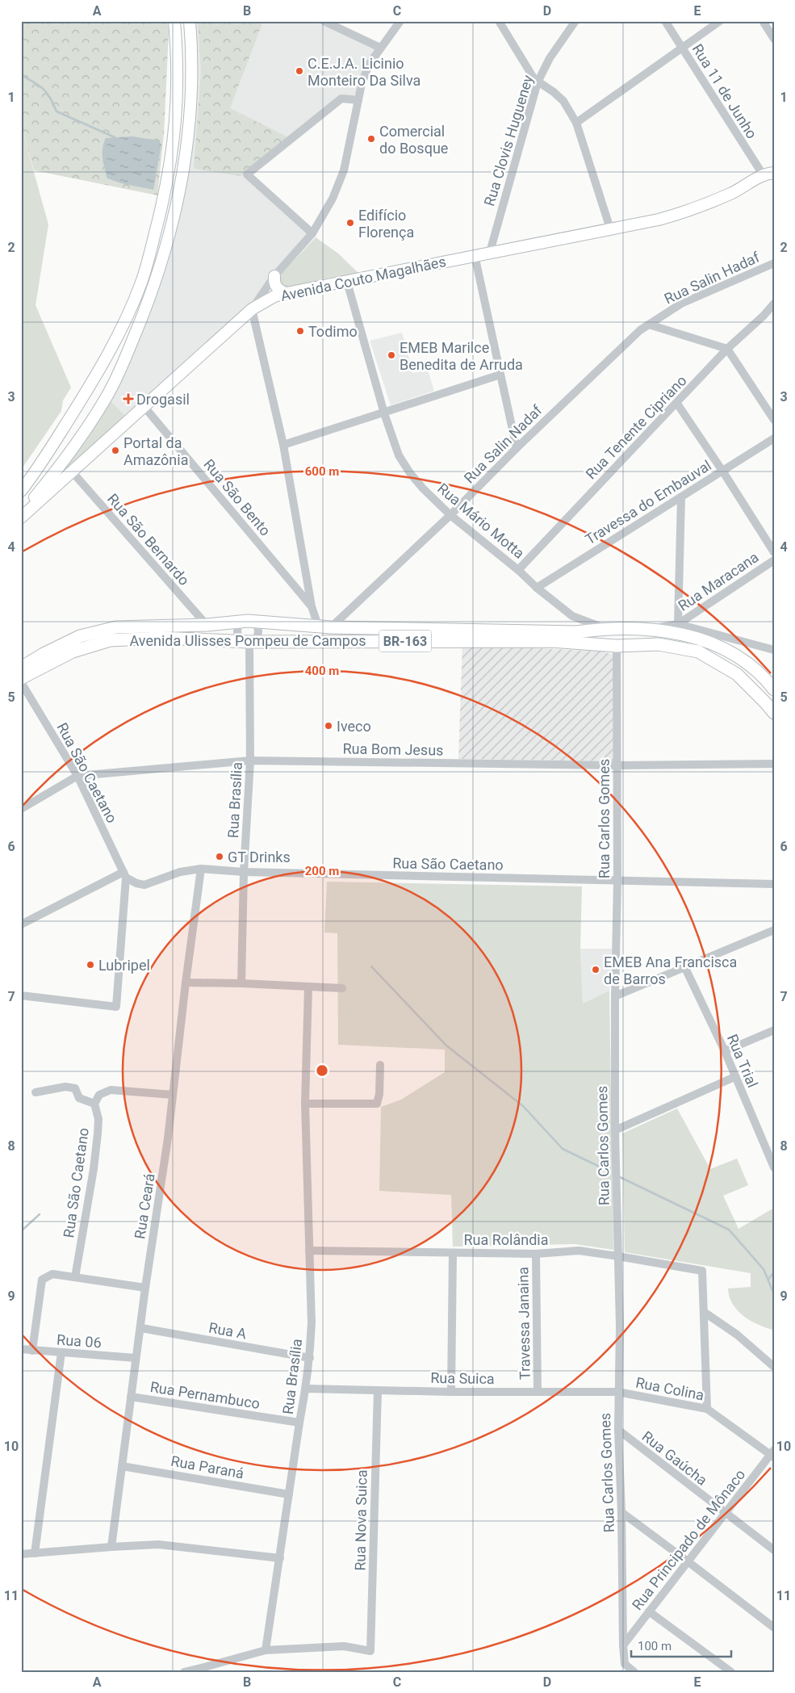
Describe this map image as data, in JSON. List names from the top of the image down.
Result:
{
  "streets": {
    "main road": ["Avenida Couto Magalhães", "Avenida Ulisses Pompeu de Campos", "BR-163"],
    "street": [
      "Rua 11 de Junho",
      "Rua Clovis Hugueney",
      "Rua Salin Hadaf",
      "Rua Tenente Cipriano",
      "Rua Salin Nadaf",
      "Rua São Bento",
      "Travessa do Embauval",
      "Rua Mário Motta",
      "Rua São Bernardo",
      "Rua Maracana",
      "Rua Bom Jesus",
      "Rua São Caetano",
      "Rua Brasília",
      "Rua Carlos Gomes",
      "Rua Trial",
      "Rua Ceará",
      "Rua Rolândia",
      "Travessa Janaina",
      "Rua A",
      "Rua 06",
      "Rua Suica",
      "Rua Colina",
      "Rua Pernambuco",
      "Rua Gaúcha",
      "Rua Paraná",
      "Rua Nova Suica",
      "Rua Principado de Mônaco"
    ]
  },
  "crossings": [
    ["Rua 11 de Junho", "Avenida Couto Magalhães"],
    ["Rua Clovis Hugueney", "Avenida Couto Magalhães"],
    ["Rua Salin Hadaf", "Rua Salin Nadaf"],
    ["Avenida Couto Magalhães", "Rua São Bento"],
    ["Avenida Couto Magalhães", "Rua Mário Motta"],
    ["Avenida Couto Magalhães", "Rua São Bernardo"],
    ["Rua Tenente Cipriano", "Rua Mário Motta"],
    ["Rua Salin Nadaf", "Rua Mário Motta"],
    ["Rua Salin Nadaf", "Avenida Ulisses Pompeu de Campos"],
    ["Travessa do Embauval", "Rua Mário Motta"],
    ["Rua Mário Motta", "Avenida Ulisses Pompeu de Campos"],
    ["Rua São Bernardo", "Avenida Ulisses Pompeu de Campos"],
    ["Avenida Ulisses Pompeu de Campos", "Rua Brasília"],
    ["Avenida Ulisses Pompeu de Campos", "Rua Carlos Gomes"],
    ["Rua Bom Jesus", "Rua São Caetano"],
    ["Rua Bom Jesus", "Rua Brasília"],
    ["Rua Bom Jesus", "Rua Carlos Gomes"],
    ["Rua São Caetano", "Rua Brasília"],
    ["Rua São Caetano", "Rua Carlos Gomes"],
    ["Rua São Caetano", "Rua Ceará"],
    ["Rua Brasília", "Rua Rolândia"],
    ["Rua Brasília", "Rua A"],
    ["Rua Brasília", "Rua Suica"],
    ["Rua Brasília", "Rua Pernambuco"],
    ["Rua Brasília", "Rua Paraná"],
    ["Rua Brasília", "Rua Nova Suica"],
    ["Rua Carlos Gomes", "Rua Rolândia"],
    ["Rua Carlos Gomes", "Rua Suica"],
    ["Rua Carlos Gomes", "Rua Colina"],
    ["Rua Carlos Gomes", "Rua Gaúcha"],
    ["Rua Carlos Gomes", "Rua Principado de Mônaco"],
    ["Rua Ceará", "Rua A"],
    ["Rua Ceará", "Rua 06"],
    ["Rua Ceará", "Rua Pernambuco"],
    ["Rua Ceará", "Rua Paraná"],
    ["Rua Rolândia", "Travessa Janaina"],
    ["Travessa Janaina", "Rua Suica"],
    ["Rua Suica", "Rua Colina"],
    ["Rua Suica", "Rua Nova Suica"],
    ["Rua Colina", "Rua Principado de Mônaco"],
    ["Rua Gaúcha", "Rua Principado de Mônaco"]
  ],
  "places": {
    "other": [
      "C.E.J.A. Licinio Monteiro Da Silva",
      "Comercial do Bosque",
      "Edifício Florença",
      "Todimo",
      "EMEB Marilce Benedita de Arruda",
      "Portal da Amazônia",
      "Iveco",
      "GT Drinks",
      "Lubripel",
      "EMEB Ana Francisca de Barros"
    ],
    "health": ["Drogasil"]
  },
  "scale_bar": "100 m",
  "grid": {
    "columns": [
      "A",
      "B",
      "C",
      "D",
      "E"
    ],
    "rows": [
      "1",
      "2",
      "3",
      "4",
      "5",
      "6",
      "7",
      "8",
      "9",
      "10",
      "11"
    ]
  },
  "rings": ["600 m", "400 m", "200 m"]
}
